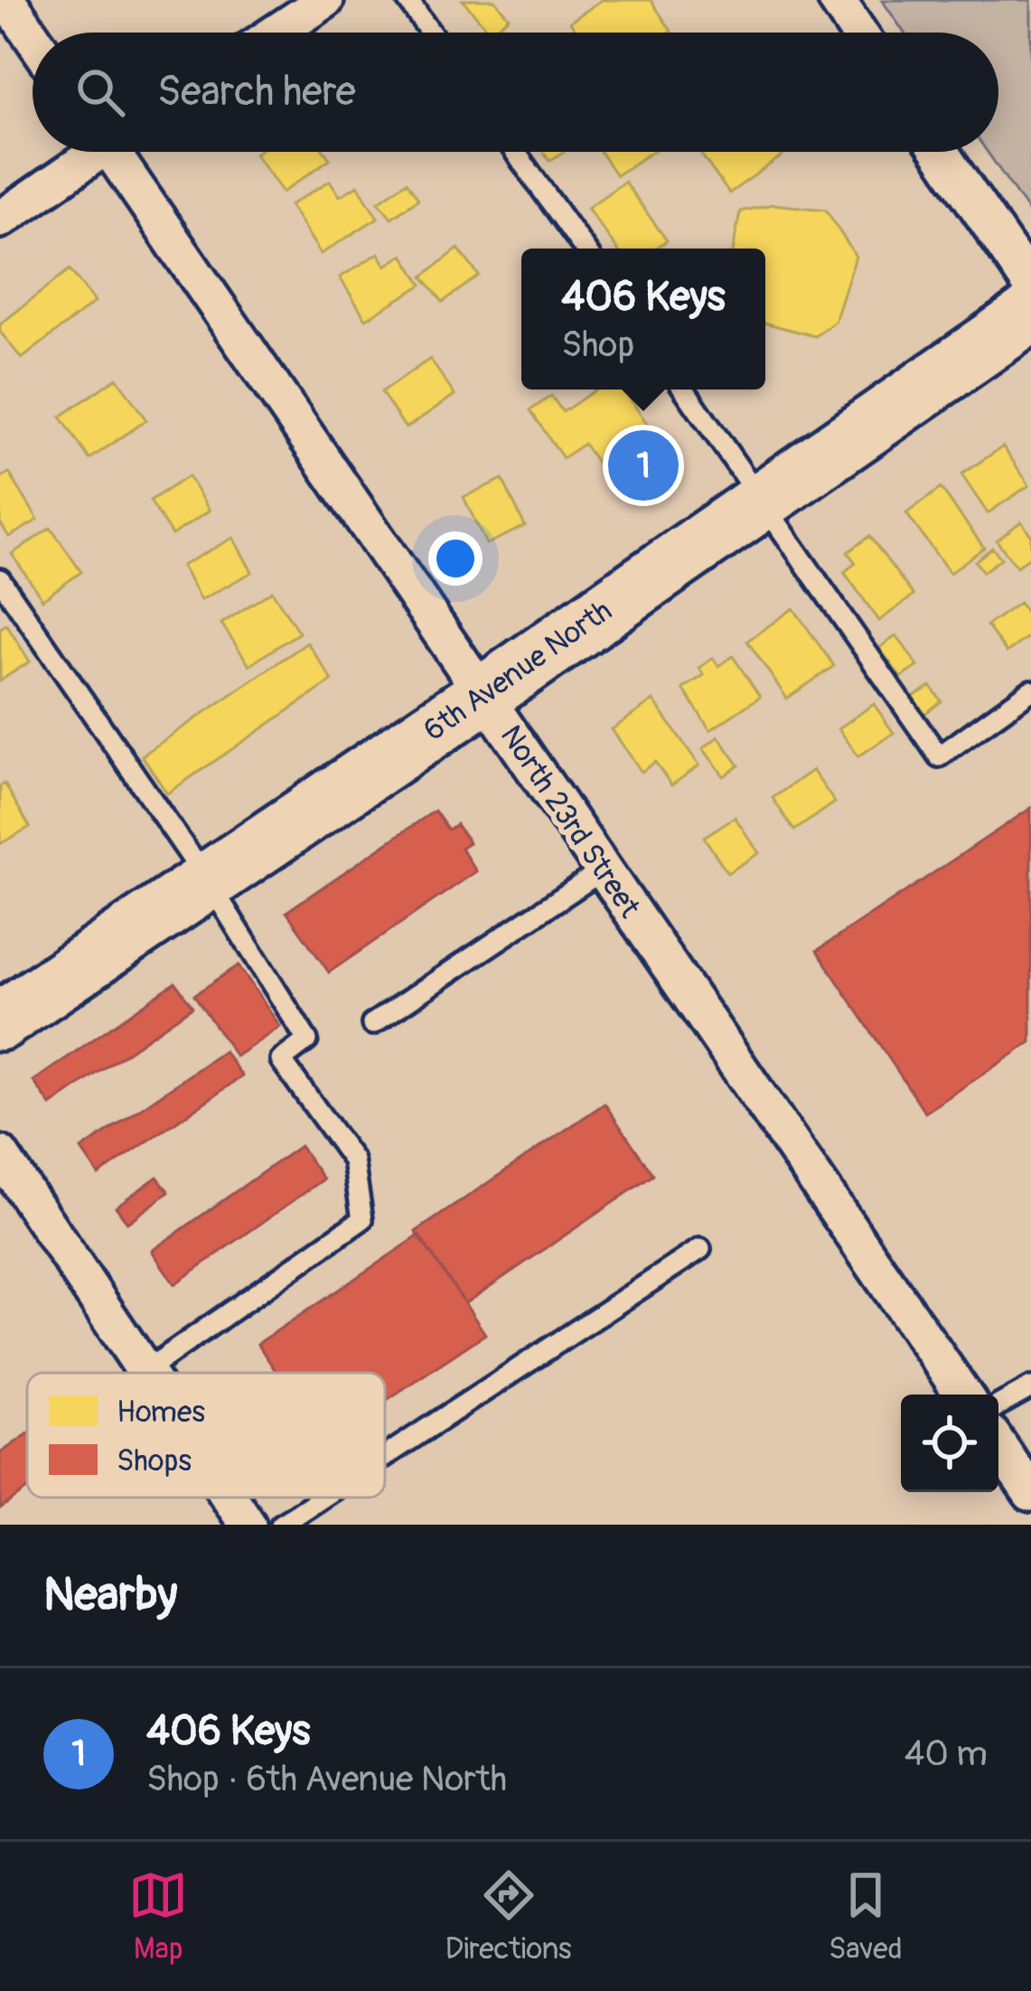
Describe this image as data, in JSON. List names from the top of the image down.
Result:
{
  "streets": {
    "main road": ["6th Avenue North"],
    "street": ["North 23rd Street"]
  },
  "crossings": [
    ["6th Avenue North", "North 23rd Street"]
  ],
  "legend": ["Homes", "Shops"],
  "page": {
    "search": "Search here",
    "popup": ["406 Keys", "Shop"],
    "pins": "1",
    "heading": "Nearby",
    "list": [
      {
        "mark": "1",
        "name": "406 Keys",
        "note": "Shop · 6th Avenue North",
        "value": "40 m"
      }
    ],
    "nav": ["Map", "Directions", "Saved"]
  }
}
